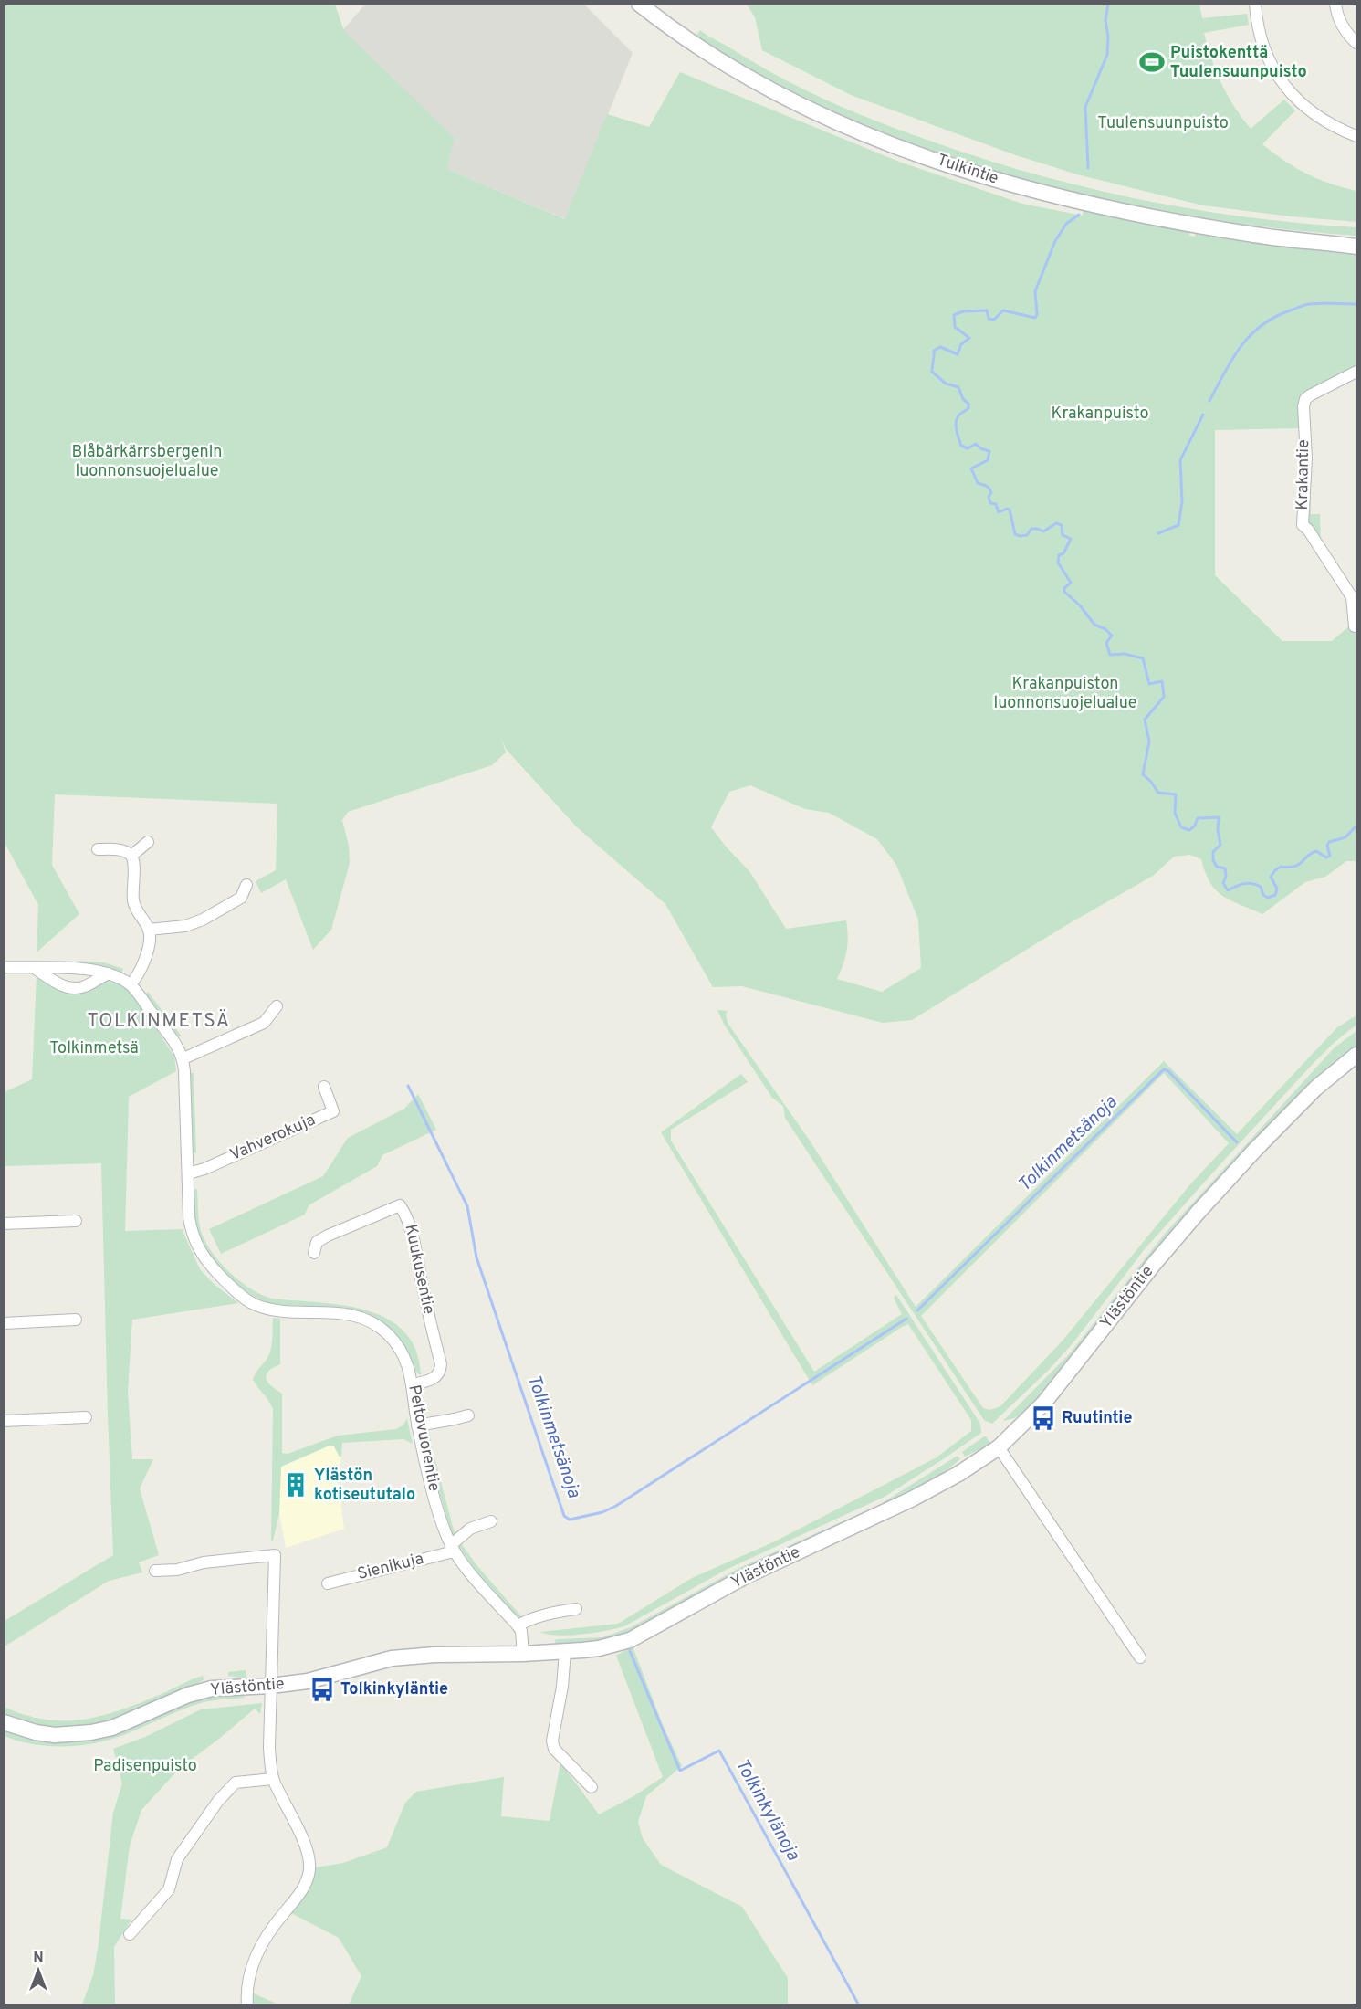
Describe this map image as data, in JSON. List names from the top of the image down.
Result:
{
  "streets": {
    "main road": ["Tulkintie", "Ylästöntie"],
    "street": [
      "Krakantie",
      "Vahverokuja",
      "Kuukusentie",
      "Peltovuorentie",
      "Sienikuja"
    ]
  },
  "crossings": [
    ["Vahverokuja", "Peltovuorentie"],
    ["Kuukusentie", "Peltovuorentie"],
    ["Ylästöntie", "Peltovuorentie"],
    ["Peltovuorentie", "Sienikuja"]
  ],
  "districts": ["TOLKINMETSÄ"],
  "water": ["Tolkinmetsänoja", "Tolkinkylänoja"],
  "parks": [
    "Tuulensuunpuisto",
    "Krakanpuisto",
    "Blåbärkärrsbergenin luonnonsuojelualue",
    "Krakanpuiston luonnonsuojelualue",
    "Tolkinmetsä",
    "Padisenpuisto"
  ],
  "places": {
    "sports": ["Puistokenttä Tuulensuunpuisto"],
    "bus stop": ["Ruutintie", "Tolkinkyläntie"],
    "building": ["Ylästön kotiseututalo"]
  },
  "north": "top"
}
